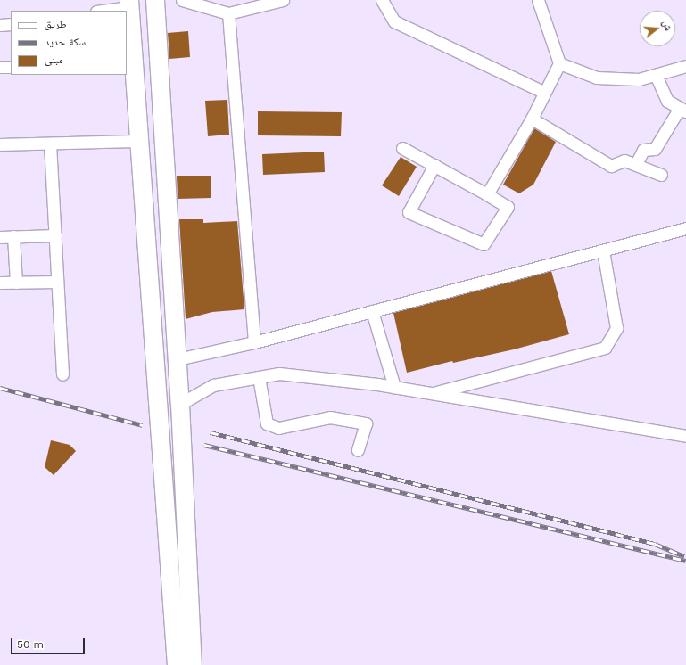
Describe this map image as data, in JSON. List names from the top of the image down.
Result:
{
  "legend": ["طريق", "سكة حديد", "مبنى"],
  "scale_bar": "50 m",
  "north": "right"
}
